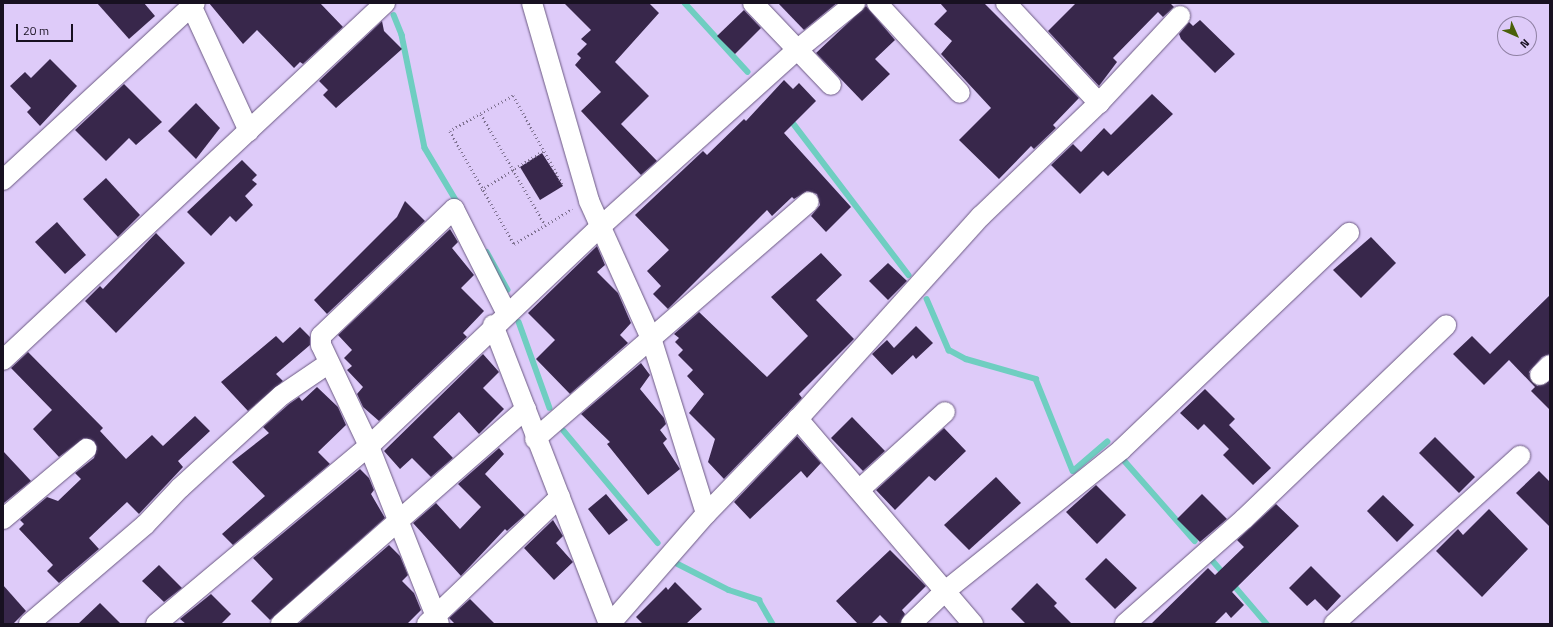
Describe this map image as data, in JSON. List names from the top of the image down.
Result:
{
  "scale_bar": "20 m",
  "north": "bottom right"
}
